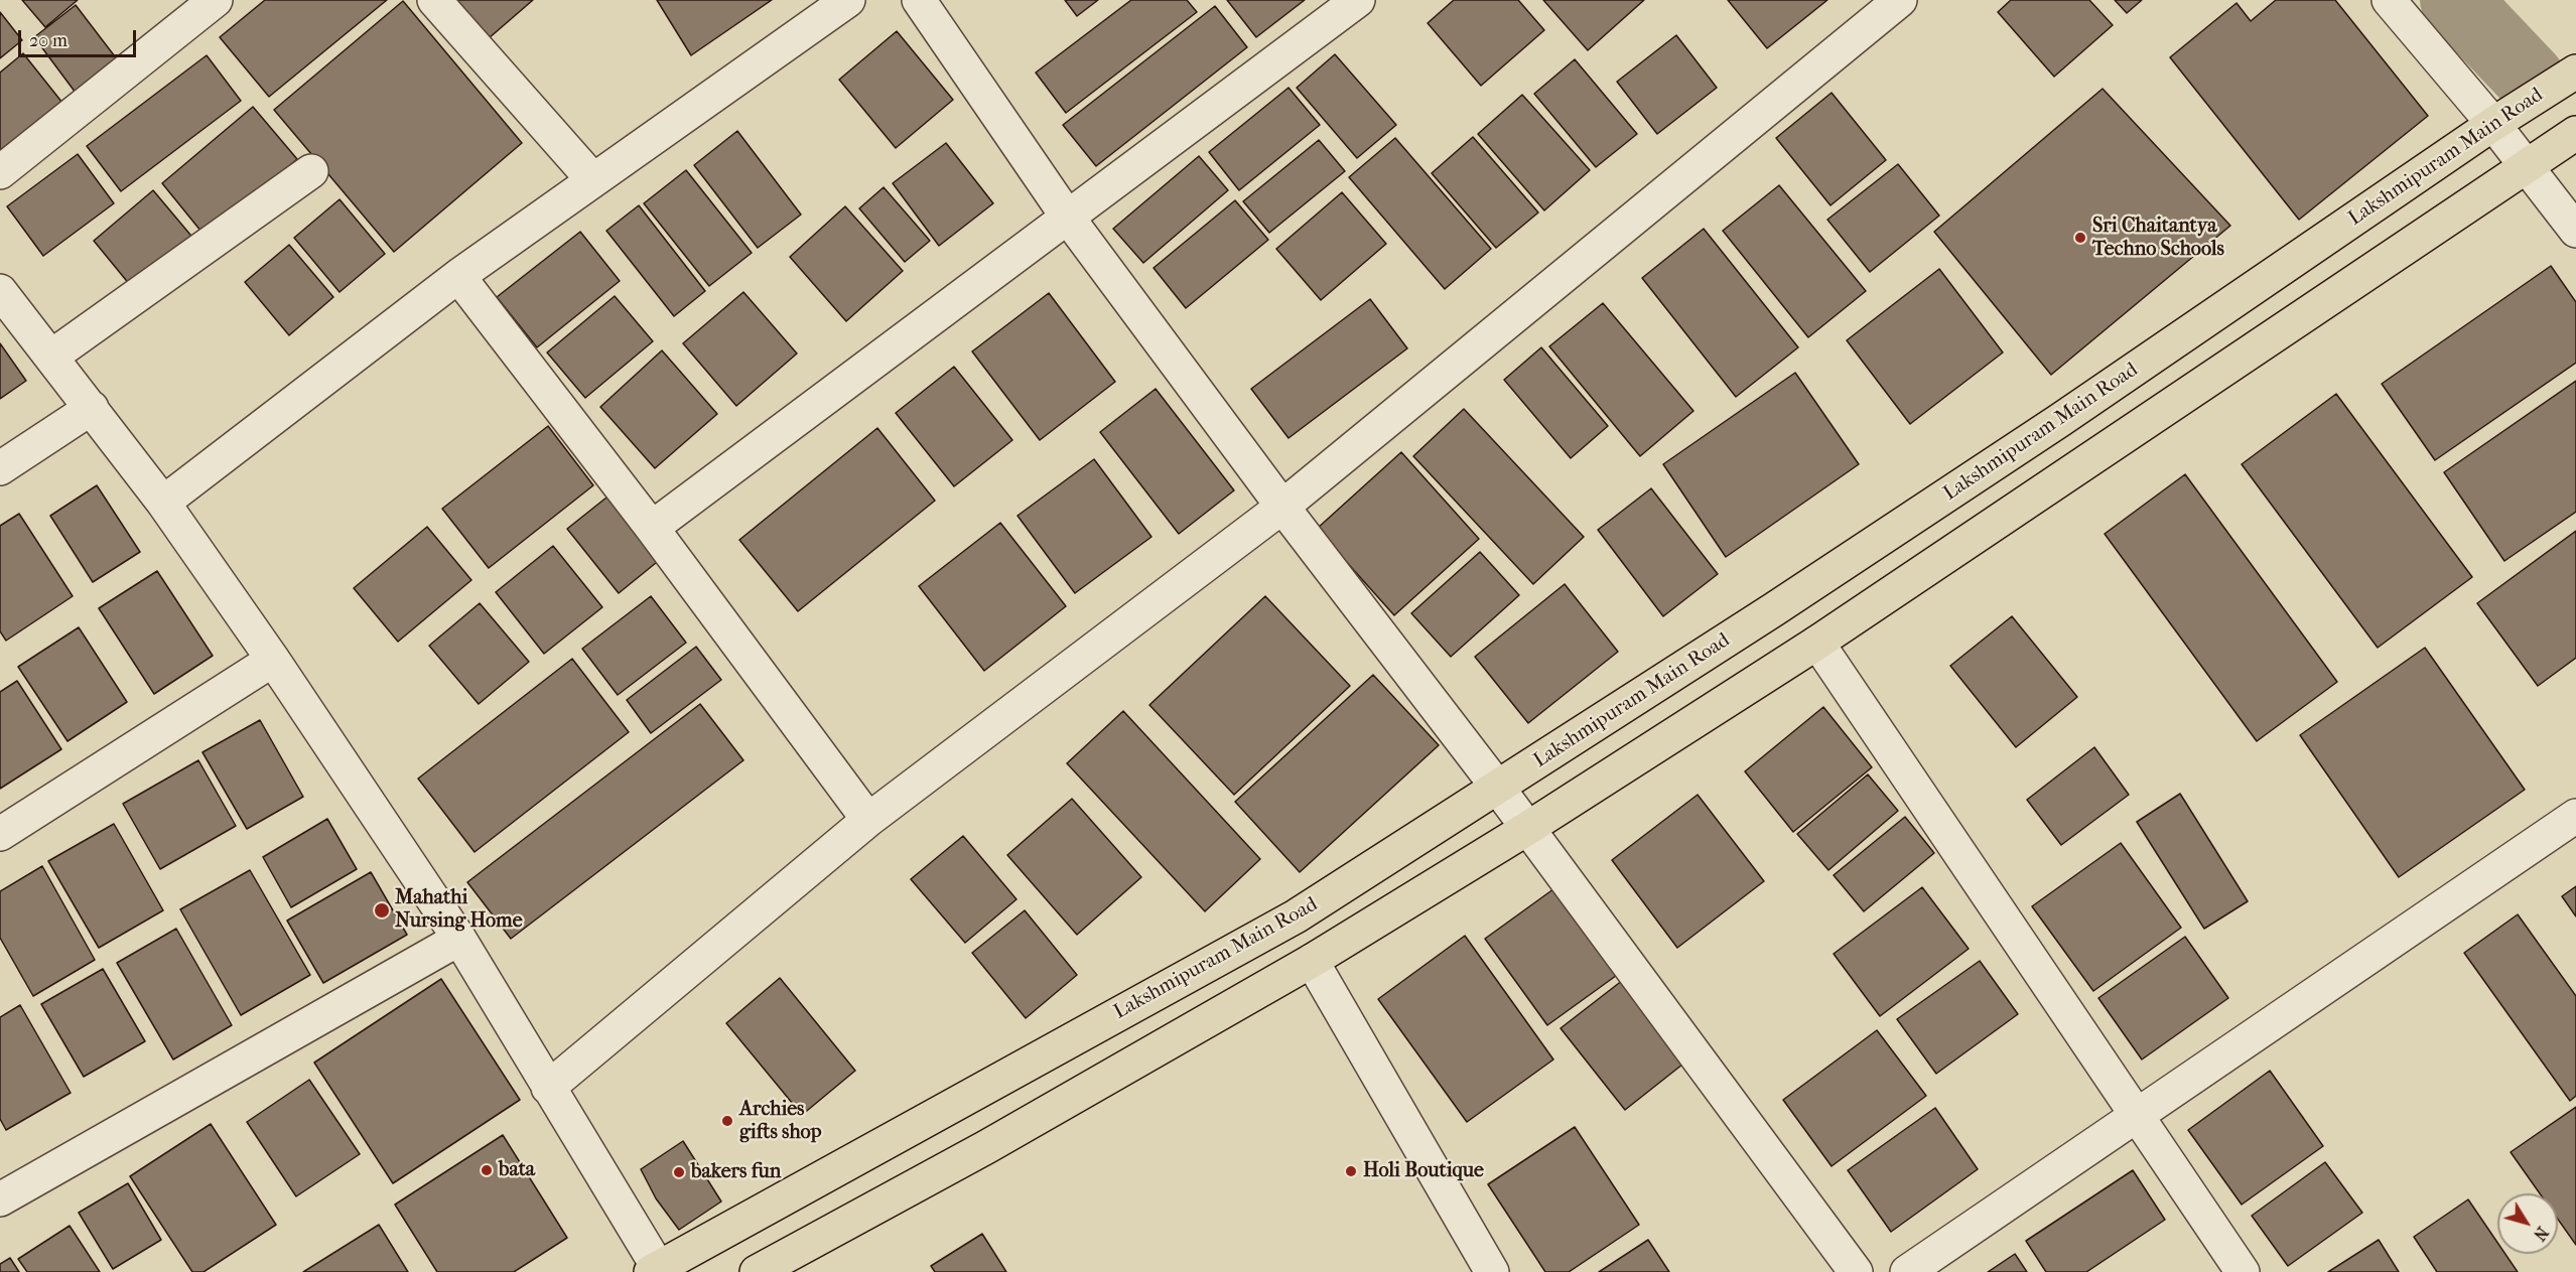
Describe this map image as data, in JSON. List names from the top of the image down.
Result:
{
  "streets": {
    "main road": ["Lakshmipuram Main Road"]
  },
  "places": [
    "Sri Chaitantya Techno Schools",
    "Mahathi Nursing Home",
    "Archies gifts shop",
    "bata",
    "Holi Boutique",
    "bakers fun"
  ],
  "scale_bar": "20 m",
  "north": "bottom right"
}
